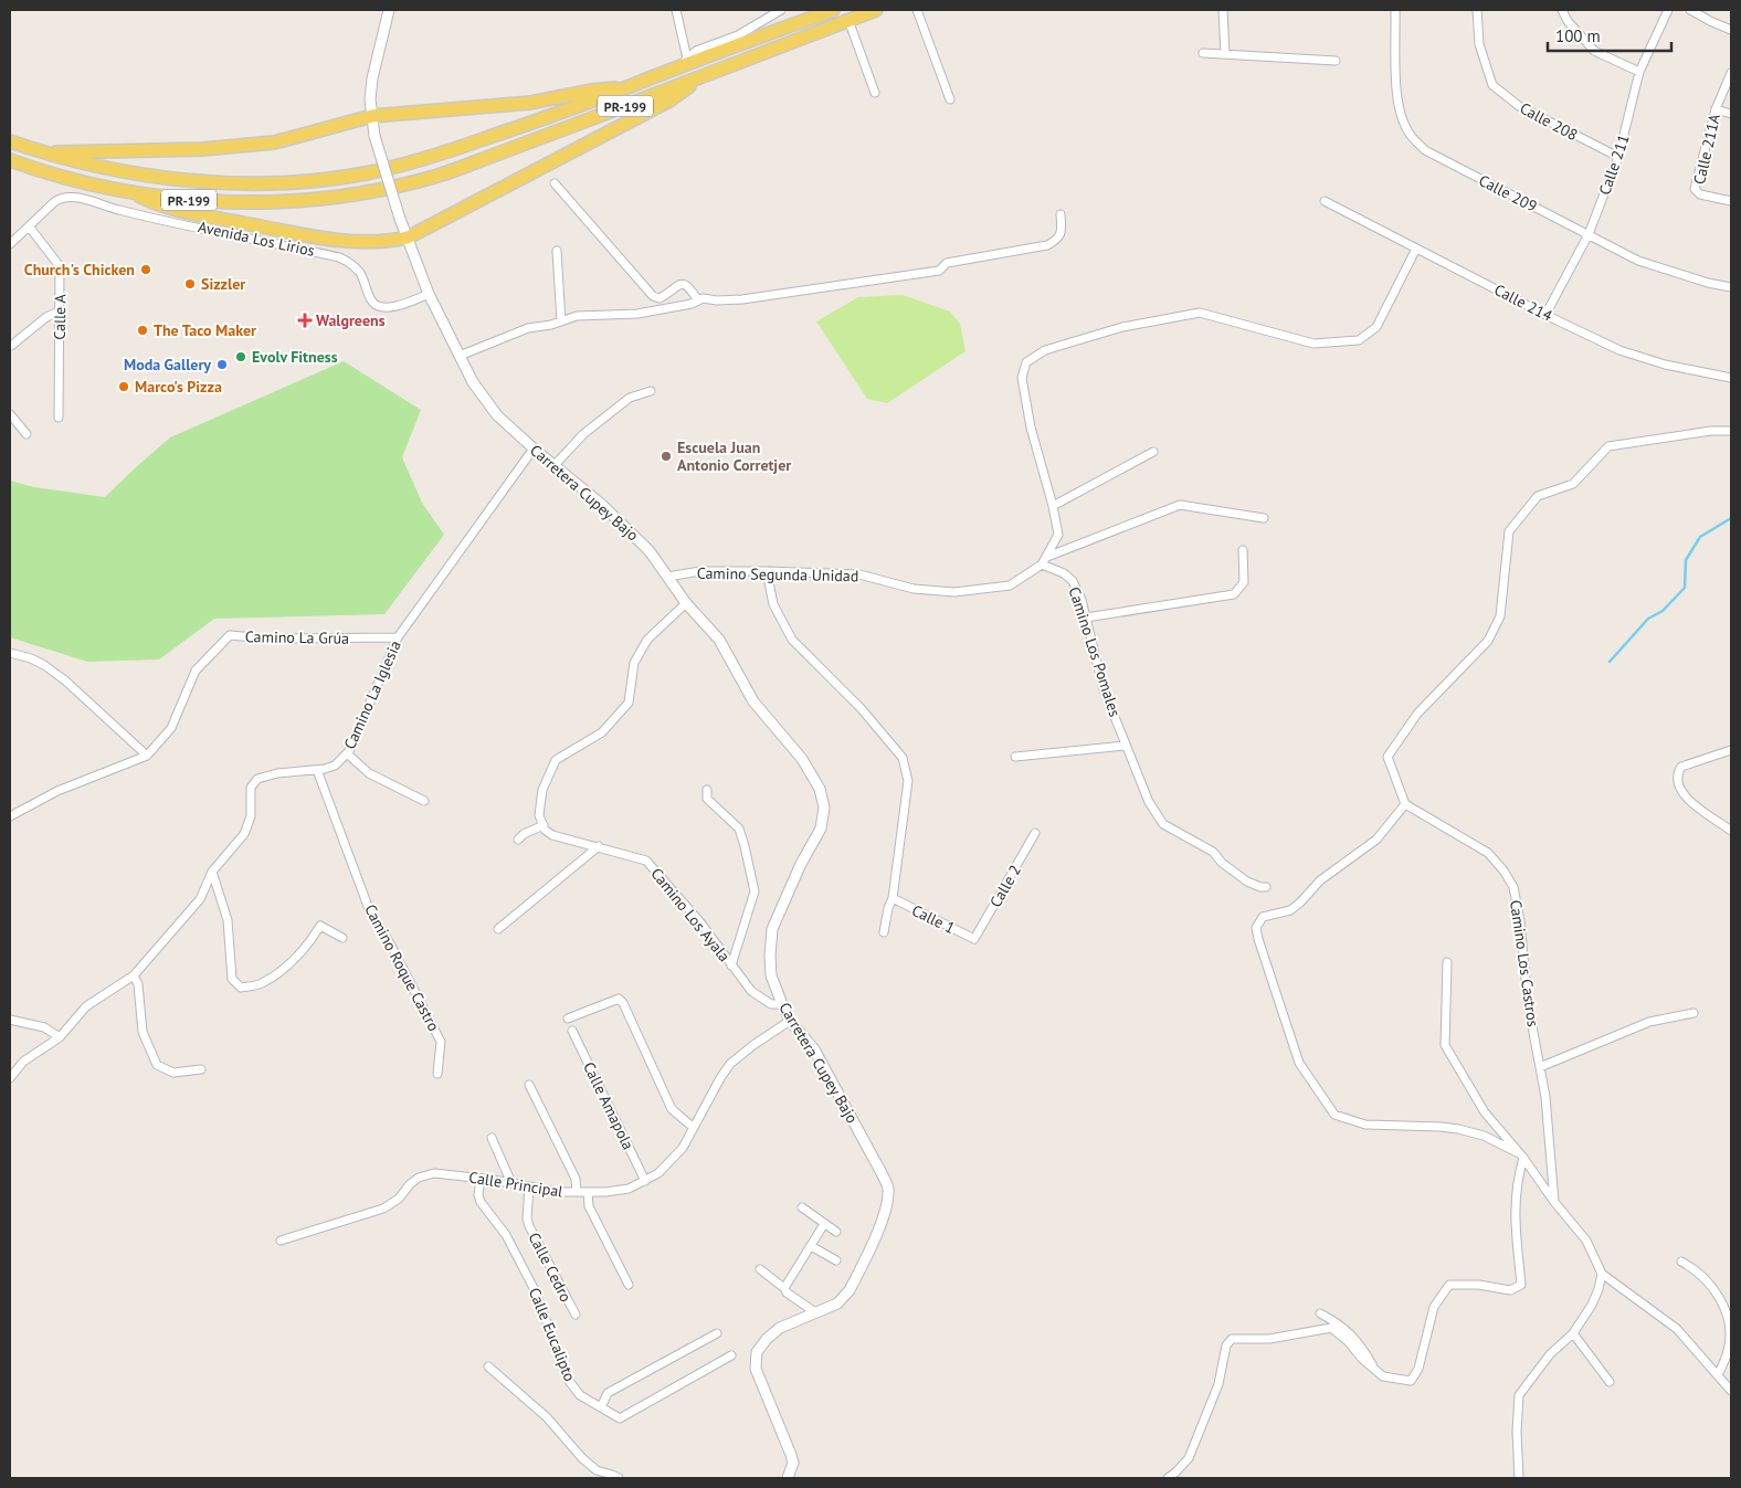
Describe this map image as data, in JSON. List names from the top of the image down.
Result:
{
  "streets": {
    "main road": ["PR-199"],
    "street": [
      "Calle 208",
      "Calle 211A",
      "Calle 211",
      "Calle 209",
      "Avenida Los Lirios",
      "Calle 214",
      "Calle A",
      "Carretera Cupey Bajo",
      "Camino Segunda Unidad",
      "Camino La Grúa",
      "Camino Los Pomales",
      "Camino La Iglesia",
      "Calle 2",
      "Camino Los Ayala",
      "Calle 1",
      "Camino Los Castros",
      "Camino Roque Castro",
      "Calle Amapola",
      "Calle Principal",
      "Calle Cedro",
      "Calle Eucalipto"
    ]
  },
  "crossings": [
    ["Calle 208", "Calle 211"],
    ["Calle 211", "Calle 209"],
    ["Calle 211", "Calle 214"],
    ["Avenida Los Lirios", "Calle A"],
    ["Avenida Los Lirios", "Carretera Cupey Bajo"],
    ["Calle 214", "Camino Segunda Unidad"],
    ["Carretera Cupey Bajo", "Camino Segunda Unidad"],
    ["Carretera Cupey Bajo", "Camino La Iglesia"],
    ["Carretera Cupey Bajo", "Camino Los Ayala"],
    ["Carretera Cupey Bajo", "Calle Principal"],
    ["Camino Segunda Unidad", "Camino Los Pomales"],
    ["Camino La Grúa", "Camino La Iglesia"],
    ["Camino La Iglesia", "Camino Roque Castro"],
    ["Calle 2", "Calle 1"],
    ["Calle Amapola", "Calle Principal"],
    ["Calle Principal", "Calle Cedro"],
    ["Calle Principal", "Calle Eucalipto"]
  ],
  "places": {
    "other": [
      "Church's Chicken",
      "Sizzler",
      "The Taco Maker",
      "Evolv Fitness",
      "Moda Gallery",
      "Marco's Pizza",
      "Escuela Juan Antonio Corretjer"
    ],
    "health": ["Walgreens"]
  },
  "scale_bar": "100 m"
}
